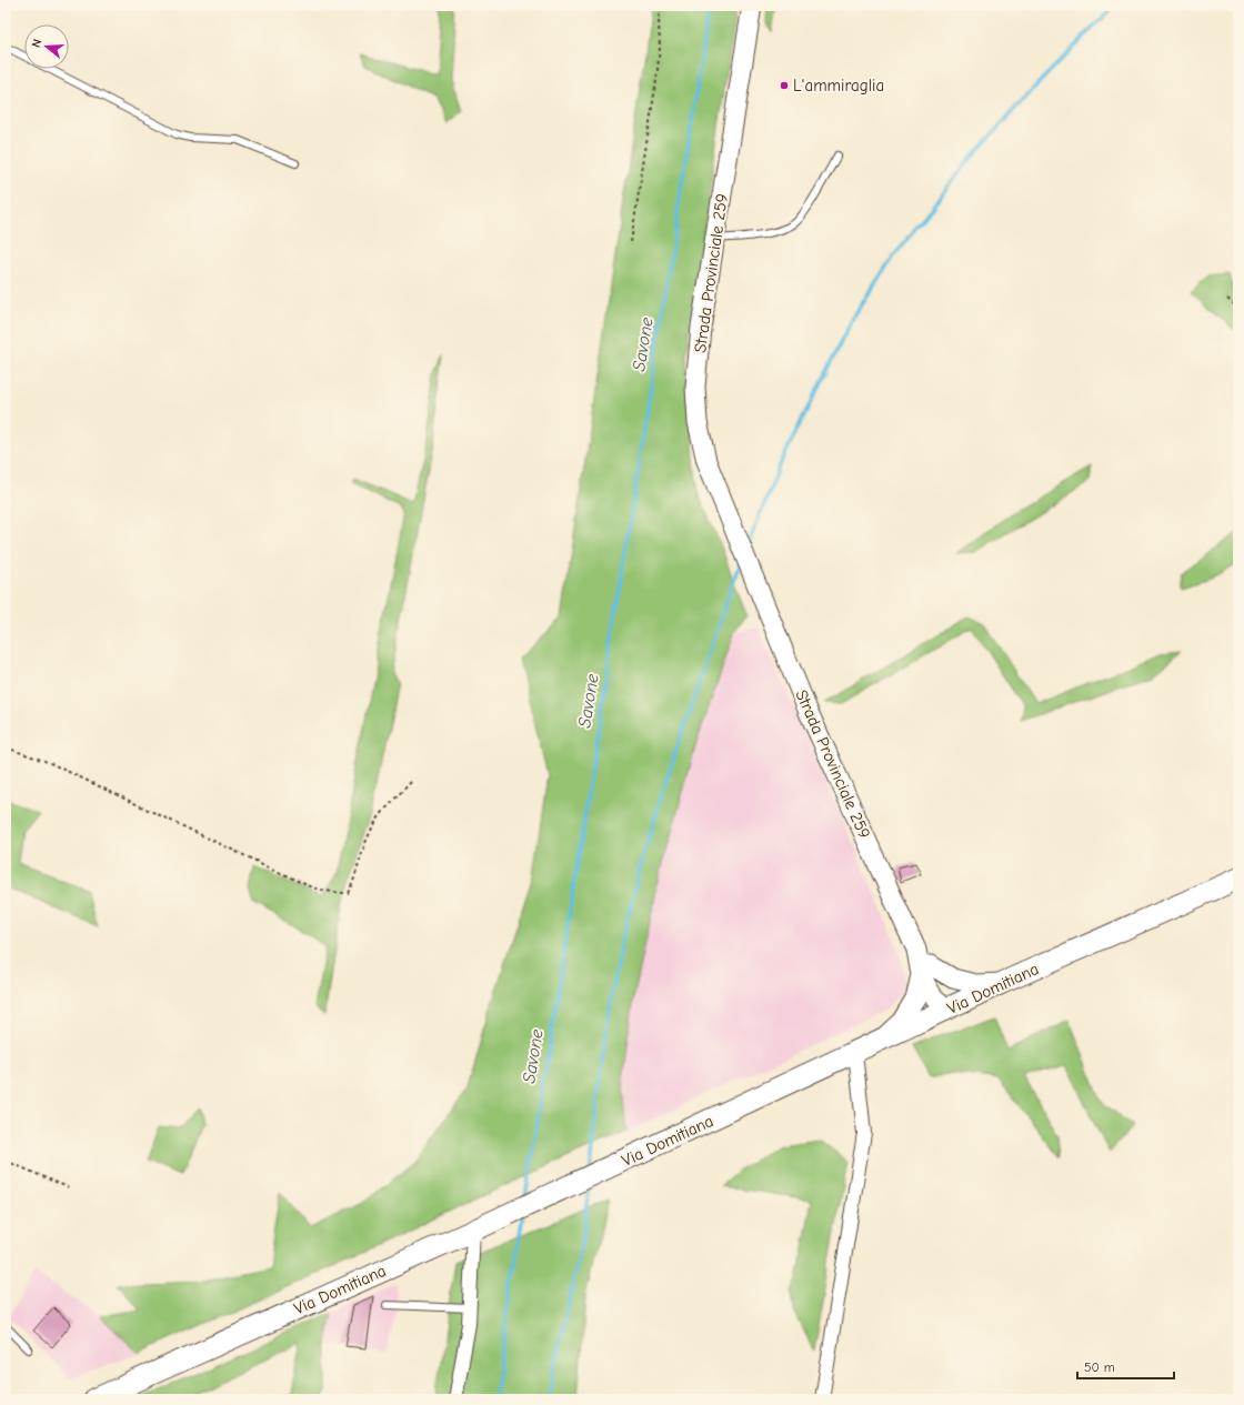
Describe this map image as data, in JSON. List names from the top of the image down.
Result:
{
  "streets": {
    "main road": ["Via Domitiana"],
    "street": ["Strada Provinciale 259"]
  },
  "crossings": [
    ["Strada Provinciale 259", "Via Domitiana"]
  ],
  "water": ["Savone"],
  "places": ["L'ammiraglia"],
  "scale_bar": "50 m",
  "north": "left"
}
